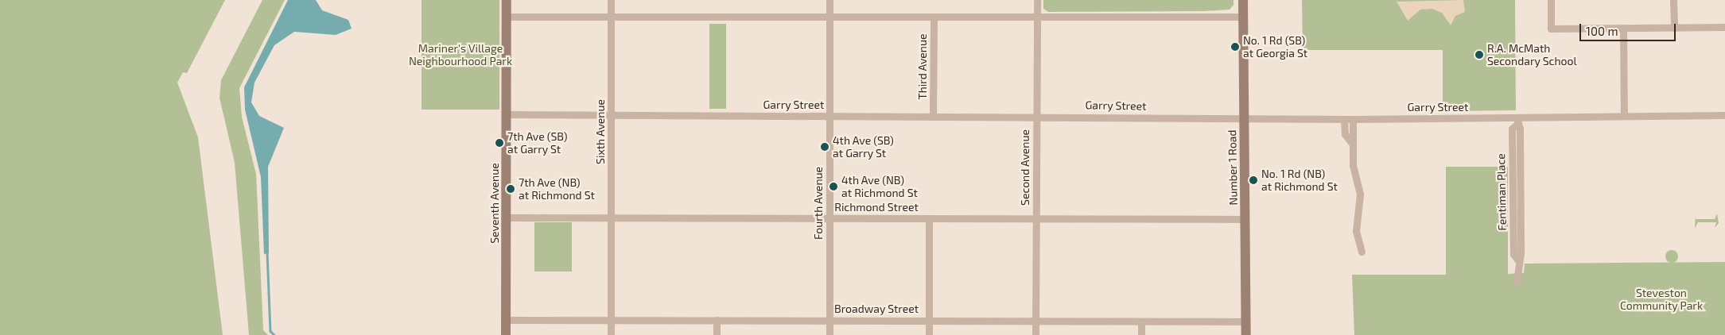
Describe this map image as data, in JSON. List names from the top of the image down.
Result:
{
  "streets": {
    "street": [
      "Third Avenue",
      "Garry Street",
      "Sixth Avenue",
      "Second Avenue",
      "Number 1 Road",
      "Fentiman Place",
      "Seventh Avenue",
      "Fourth Avenue",
      "Richmond Street",
      "Broadway Street"
    ]
  },
  "crossings": [
    ["Third Avenue", "Garry Street"],
    ["Garry Street", "Sixth Avenue"],
    ["Garry Street", "Second Avenue"],
    ["Garry Street", "Number 1 Road"],
    ["Garry Street", "Fentiman Place"],
    ["Garry Street", "Seventh Avenue"],
    ["Garry Street", "Fourth Avenue"],
    ["Sixth Avenue", "Richmond Street"],
    ["Sixth Avenue", "Broadway Street"],
    ["Second Avenue", "Richmond Street"],
    ["Second Avenue", "Broadway Street"],
    ["Number 1 Road", "Richmond Street"],
    ["Number 1 Road", "Broadway Street"],
    ["Seventh Avenue", "Richmond Street"],
    ["Seventh Avenue", "Broadway Street"],
    ["Fourth Avenue", "Richmond Street"],
    ["Fourth Avenue", "Broadway Street"]
  ],
  "parks": ["Mariner's Village Neighbourhood Park", "Steveston Community Park"],
  "places": [
    "No. 1 Rd (SB) at Georgia St",
    "R.A. McMath Secondary School",
    "7th Ave (SB) at Garry St",
    "4th Ave (SB) at Garry St",
    "No. 1 Rd (NB) at Richmond St",
    "4th Ave (NB) at Richmond St",
    "7th Ave (NB) at Richmond St"
  ],
  "scale_bar": "100 m"
}
